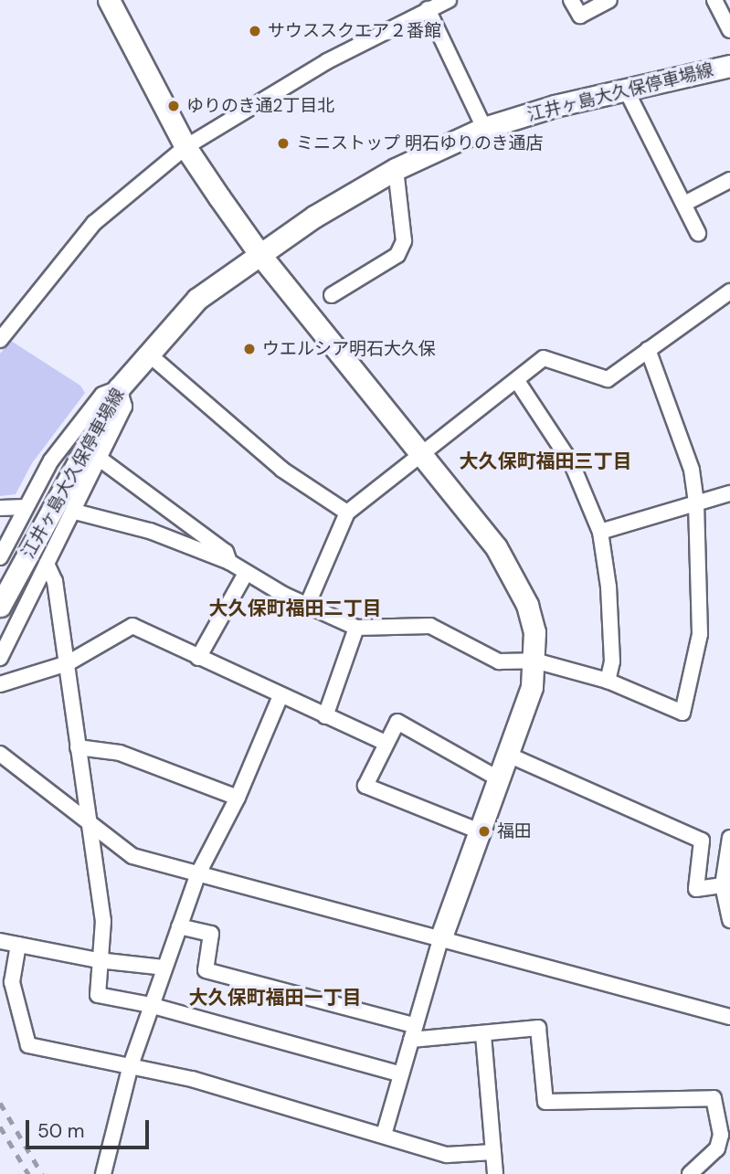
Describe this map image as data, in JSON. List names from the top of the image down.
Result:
{
  "streets": {
    "street": ["江井ヶ島大久保停車場線"]
  },
  "districts": ["大久保町福田三丁目", "大久保町福田二丁目", "大久保町福田一丁目"],
  "places": [
    "サウススクエア２番館",
    "ゆりのき通2丁目北",
    "ミニストップ 明石ゆりのき通店",
    "ウエルシア明石大久保",
    "福田"
  ],
  "scale_bar": "50 m"
}
